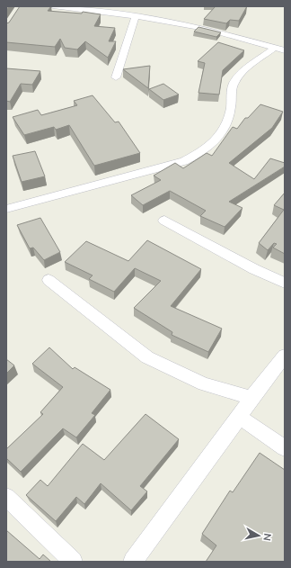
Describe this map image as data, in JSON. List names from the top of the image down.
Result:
{
  "north": "right"
}
